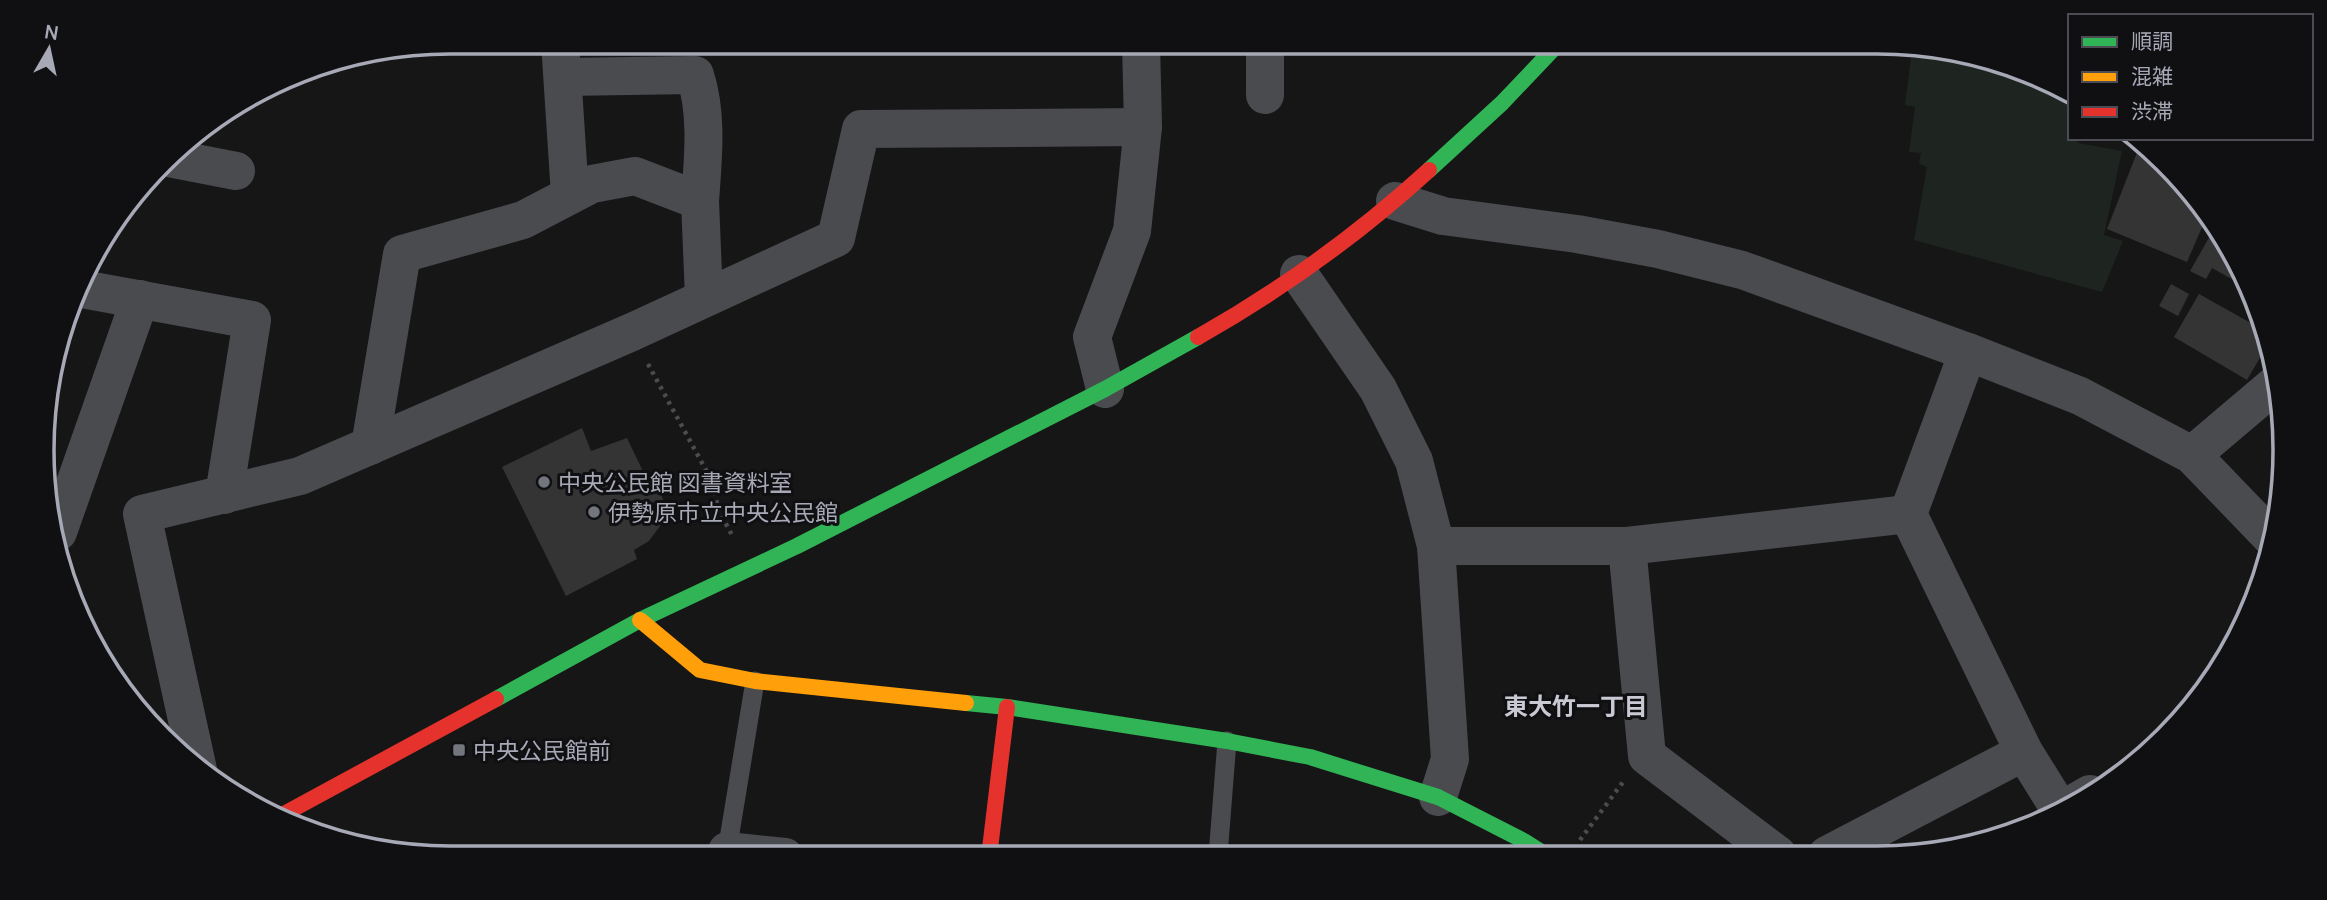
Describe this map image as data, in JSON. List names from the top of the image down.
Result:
{
  "districts": ["東大竹一丁目"],
  "places": {
    "other": ["中央公民館 図書資料室", "伊勢原市立中央公民館"],
    "transit": ["中央公民館前"]
  },
  "legend": ["順調", "混雑", "渋滞"],
  "north": "top"
}
